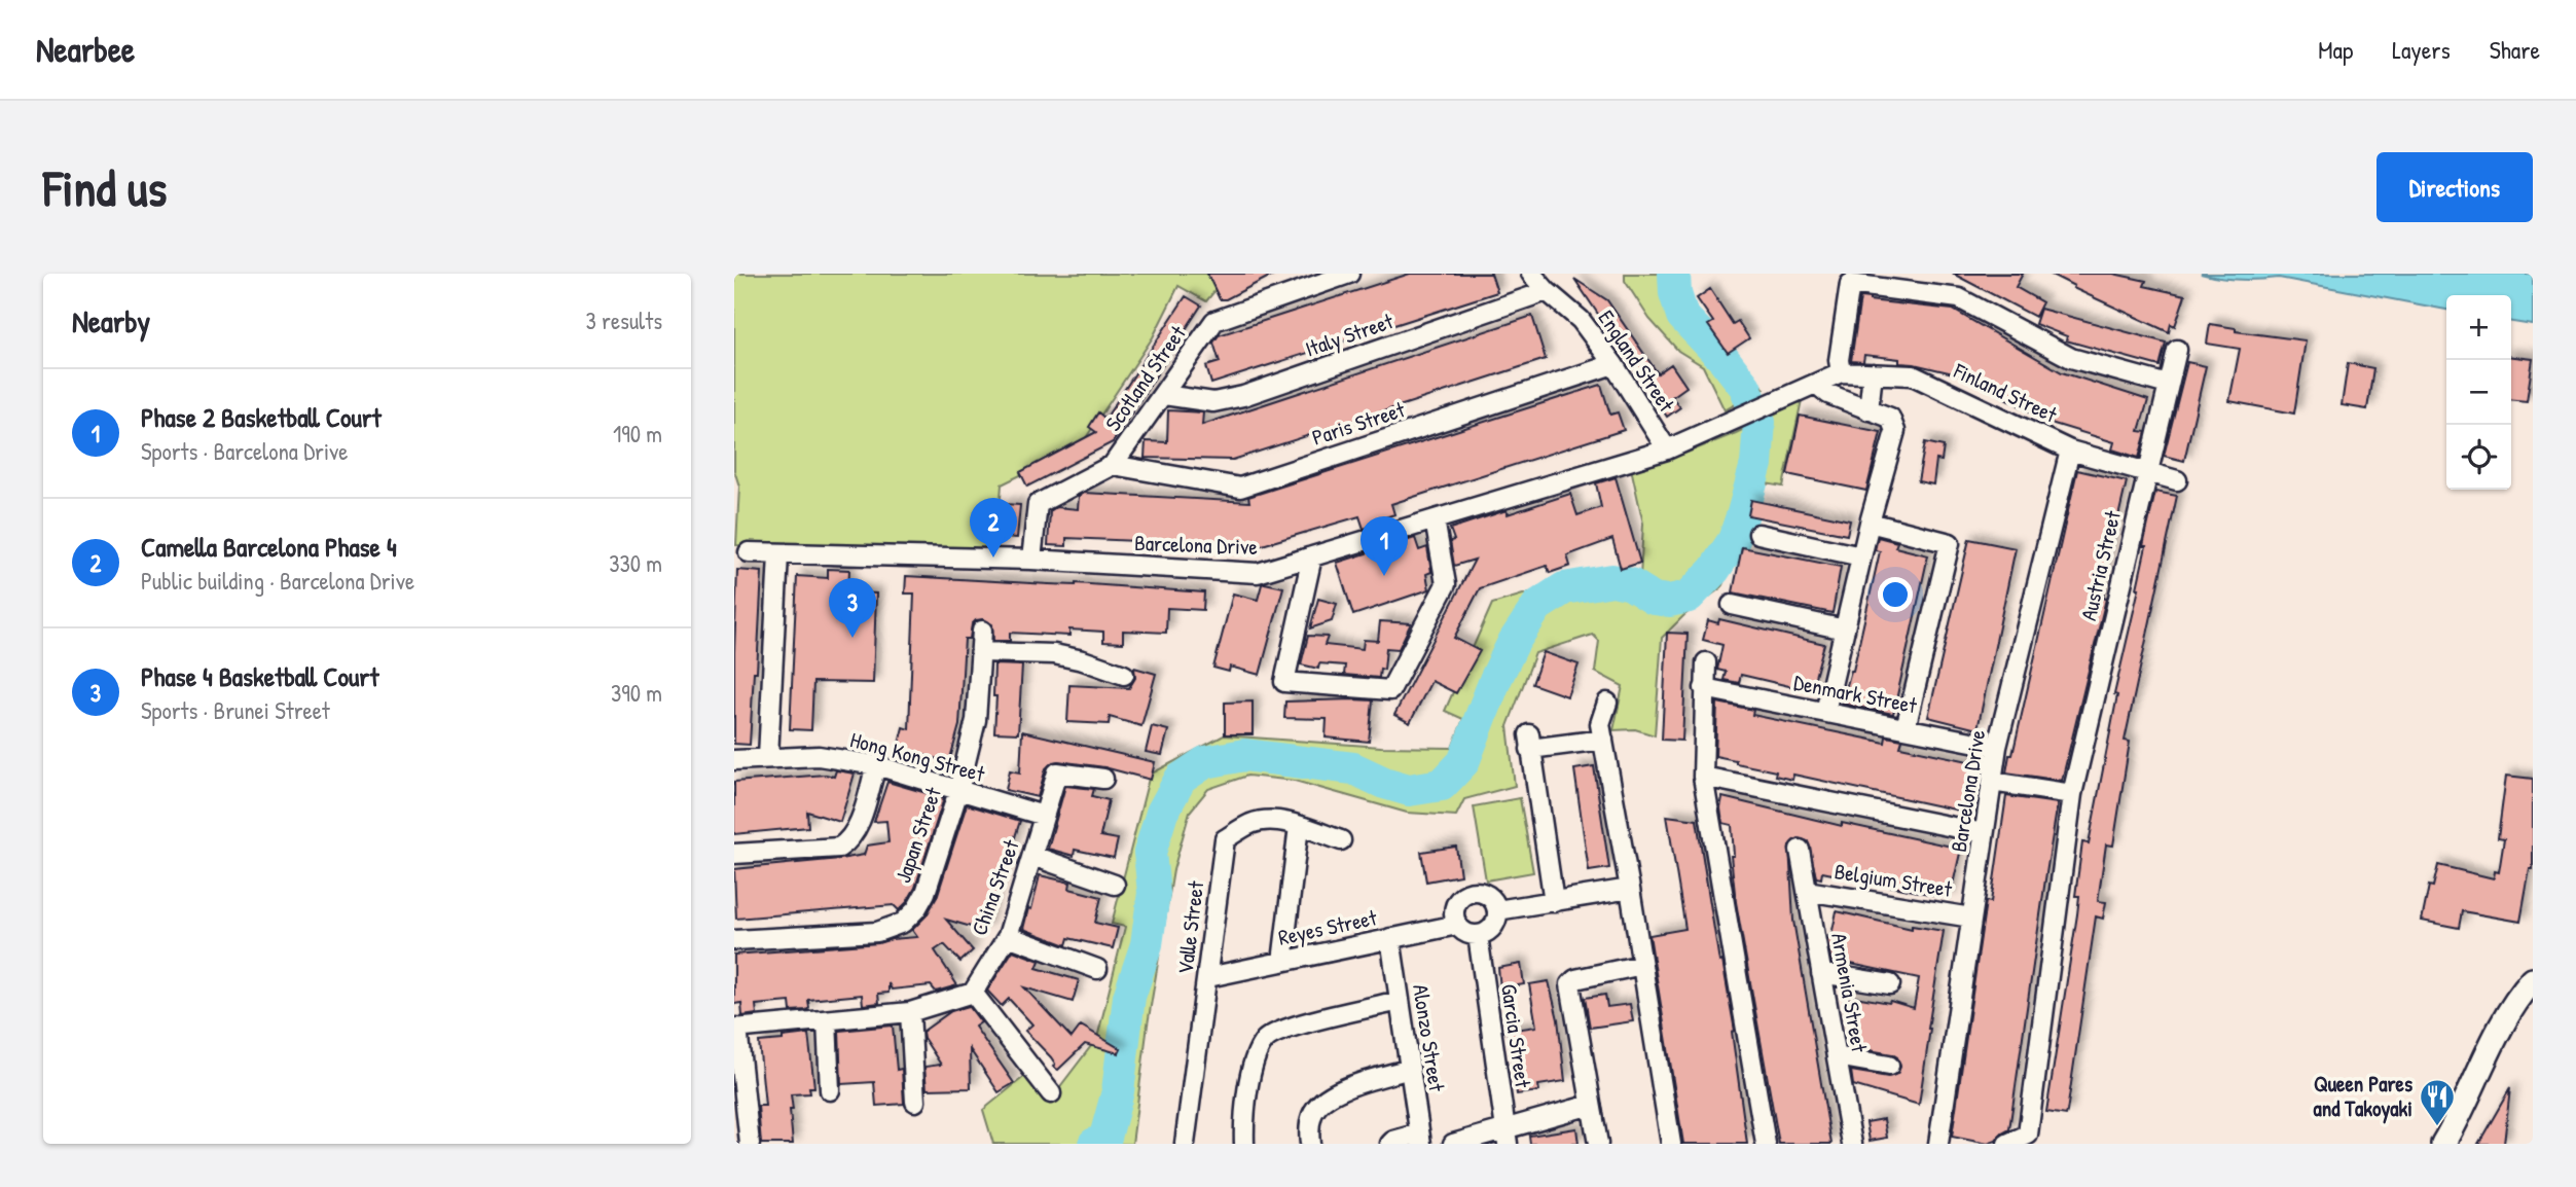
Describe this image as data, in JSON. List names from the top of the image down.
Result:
{
  "streets": {
    "street": [
      "Italy Street",
      "England Street",
      "Scotland Street",
      "Finland Street",
      "Paris Street",
      "Barcelona Drive",
      "Austria Street",
      "Denmark Street",
      "Hong Kong Street",
      "Japan Street",
      "Belgium Street",
      "China Street",
      "Valle Street",
      "Reyes Street",
      "Armenia Street",
      "Garcia Street",
      "Alonzo Street"
    ]
  },
  "crossings": [
    ["Italy Street", "England Street"],
    ["Italy Street", "Scotland Street"],
    ["England Street", "Paris Street"],
    ["England Street", "Barcelona Drive"],
    ["Scotland Street", "Paris Street"],
    ["Scotland Street", "Barcelona Drive"],
    ["Finland Street", "Barcelona Drive"],
    ["Finland Street", "Austria Street"],
    ["Barcelona Drive", "Denmark Street"],
    ["Barcelona Drive", "Belgium Street"],
    ["Hong Kong Street", "Japan Street"],
    ["Hong Kong Street", "China Street"],
    ["Belgium Street", "Armenia Street"],
    ["Valle Street", "Reyes Street"],
    ["Reyes Street", "Garcia Street"],
    ["Reyes Street", "Alonzo Street"]
  ],
  "places": {
    "restaurant": ["Queen Pares and Takoyaki"]
  },
  "page": {
    "header": "Nearbee",
    "nav": ["Map", "Layers", "Share"],
    "buttons": "Directions",
    "title": "Find us",
    "heading": ["Nearby", "3 results"],
    "map_buttons": ["+", "−"],
    "list": [
      {
        "mark": "1",
        "name": "Phase 2 Basketball Court",
        "note": "Sports · Barcelona Drive",
        "value": "190 m"
      },
      {
        "mark": "2",
        "name": "Camella Barcelona Phase 4",
        "note": "Public building · Barcelona Drive",
        "value": "330 m"
      },
      {
        "mark": "3",
        "name": "Phase 4 Basketball Court",
        "note": "Sports · Brunei Street",
        "value": "390 m"
      }
    ],
    "pins": ["2", "1", "3"]
  }
}
